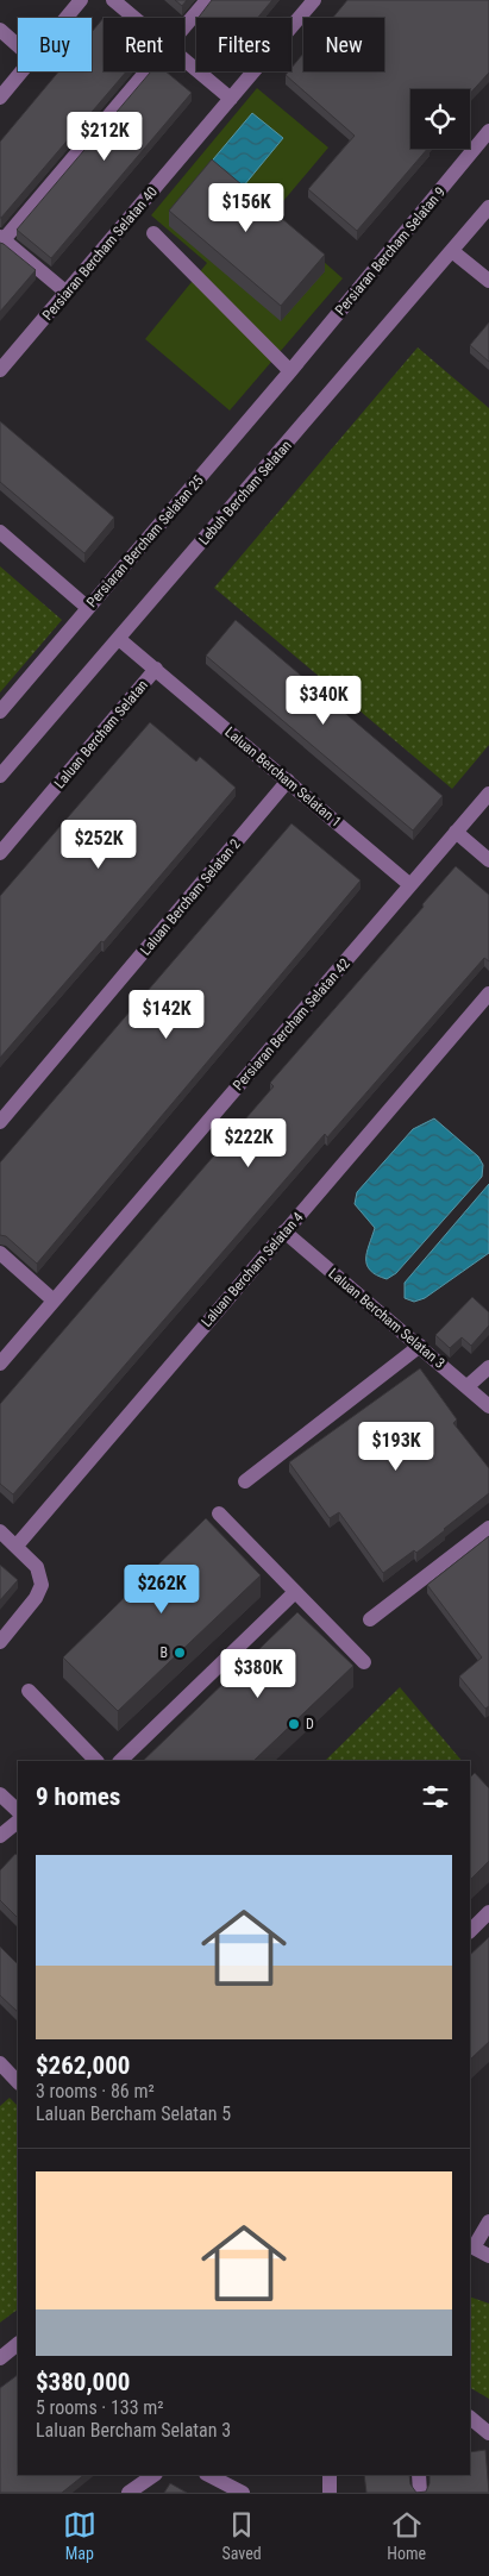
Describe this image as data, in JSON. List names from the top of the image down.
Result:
{
  "streets": {
    "street": [
      "Persiaran Bercham Selatan 9",
      "Persiaran Bercham Selatan 40",
      "Lebuh Bercham Selatan",
      "Persiaran Bercham Selatan 25",
      "Laluan Bercham Selatan",
      "Laluan Bercham Selatan 1",
      "Laluan Bercham Selatan 2",
      "Persiaran Bercham Selatan 42",
      "Laluan Bercham Selatan 4",
      "Laluan Bercham Selatan 3"
    ]
  },
  "crossings": [
    ["Persiaran Bercham Selatan 9", "Persiaran Bercham Selatan 25"],
    ["Lebuh Bercham Selatan", "Laluan Bercham Selatan 1"],
    ["Laluan Bercham Selatan", "Laluan Bercham Selatan 1"],
    ["Laluan Bercham Selatan 1", "Laluan Bercham Selatan 2"],
    ["Laluan Bercham Selatan 1", "Persiaran Bercham Selatan 42"],
    ["Laluan Bercham Selatan 4", "Laluan Bercham Selatan 3"]
  ],
  "places": ["B", "D"],
  "page": {
    "chip": [
      "Buy",
      "Rent",
      "Filters",
      "New"
    ],
    "price": [
      "$212K",
      "$156K",
      "$340K",
      "$252K",
      "$142K",
      "$222K",
      "$193K",
      "$262K",
      "$380K"
    ],
    "heading": "9 homes",
    "list": [
      {
        "name": "$262,000",
        "note": "3 rooms · 86 m² · Laluan Bercham Selatan 5"
      },
      {
        "name": "$380,000",
        "note": "5 rooms · 133 m² · Laluan Bercham Selatan 3"
      }
    ],
    "tabs": ["Map", "Saved", "Home"]
  }
}
